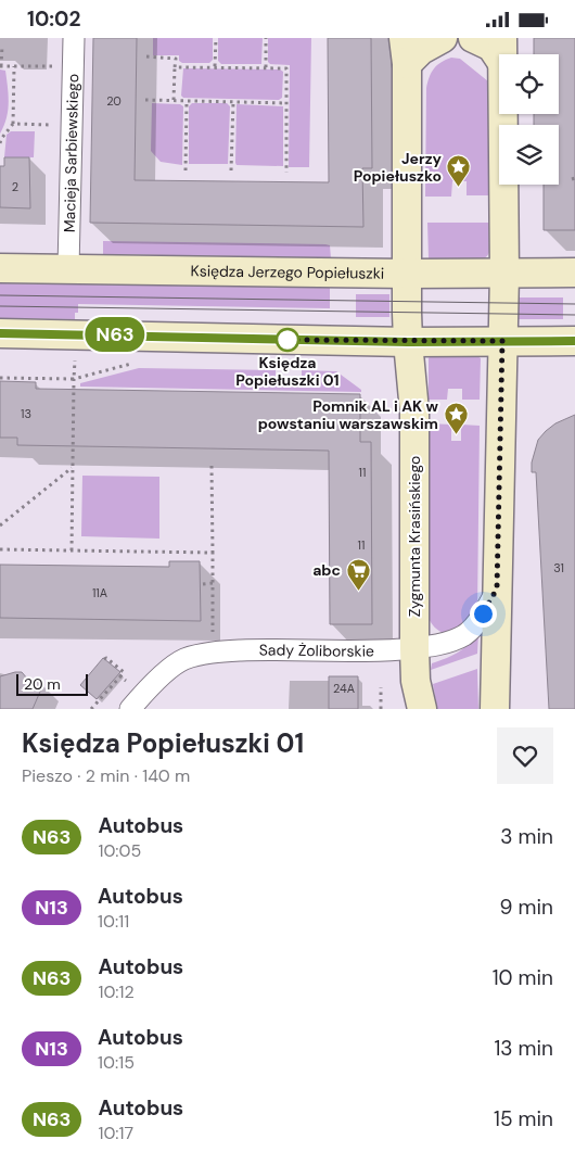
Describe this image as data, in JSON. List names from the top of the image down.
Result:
{
  "streets": {
    "street": [
      "Macieja Sarbiewskiego",
      "Księdza Jerzego Popiełuszki",
      "Zygmunta Krasińskiego",
      "Sady Żoliborskie"
    ]
  },
  "crossings": [
    ["Macieja Sarbiewskiego", "Księdza Jerzego Popiełuszki"],
    ["Księdza Jerzego Popiełuszki", "Zygmunta Krasińskiego"],
    ["Zygmunta Krasińskiego", "Sady Żoliborskie"]
  ],
  "places": {
    "place": ["Jerzy Popiełuszko", "Pomnik AL i AK w powstaniu warszawskim"],
    "other": ["Księdza Popiełuszki 01"],
    "supermarket": ["abc"]
  },
  "lines": ["bus line N63"],
  "house_numbers": [
    "20",
    "2",
    "13",
    "11",
    "11",
    "31",
    "11A",
    "24A"
  ],
  "scale_bar": "20 m",
  "page": {
    "status": "10:02",
    "on_map": "N63",
    "scale": "20 m",
    "heading": ["Księdza Popiełuszki 01", "Pieszo · 2 min · 140 m"],
    "list": [
      {
        "mark": "N63",
        "name": "Autobus",
        "note": "10:05",
        "value": "3 min"
      },
      {
        "mark": "N13",
        "name": "Autobus",
        "note": "10:11",
        "value": "9 min"
      },
      {
        "mark": "N63",
        "name": "Autobus",
        "note": "10:12",
        "value": "10 min"
      },
      {
        "mark": "N13",
        "name": "Autobus",
        "note": "10:15",
        "value": "13 min"
      },
      {
        "mark": "N63",
        "name": "Autobus",
        "note": "10:17",
        "value": "15 min"
      }
    ]
  }
}
